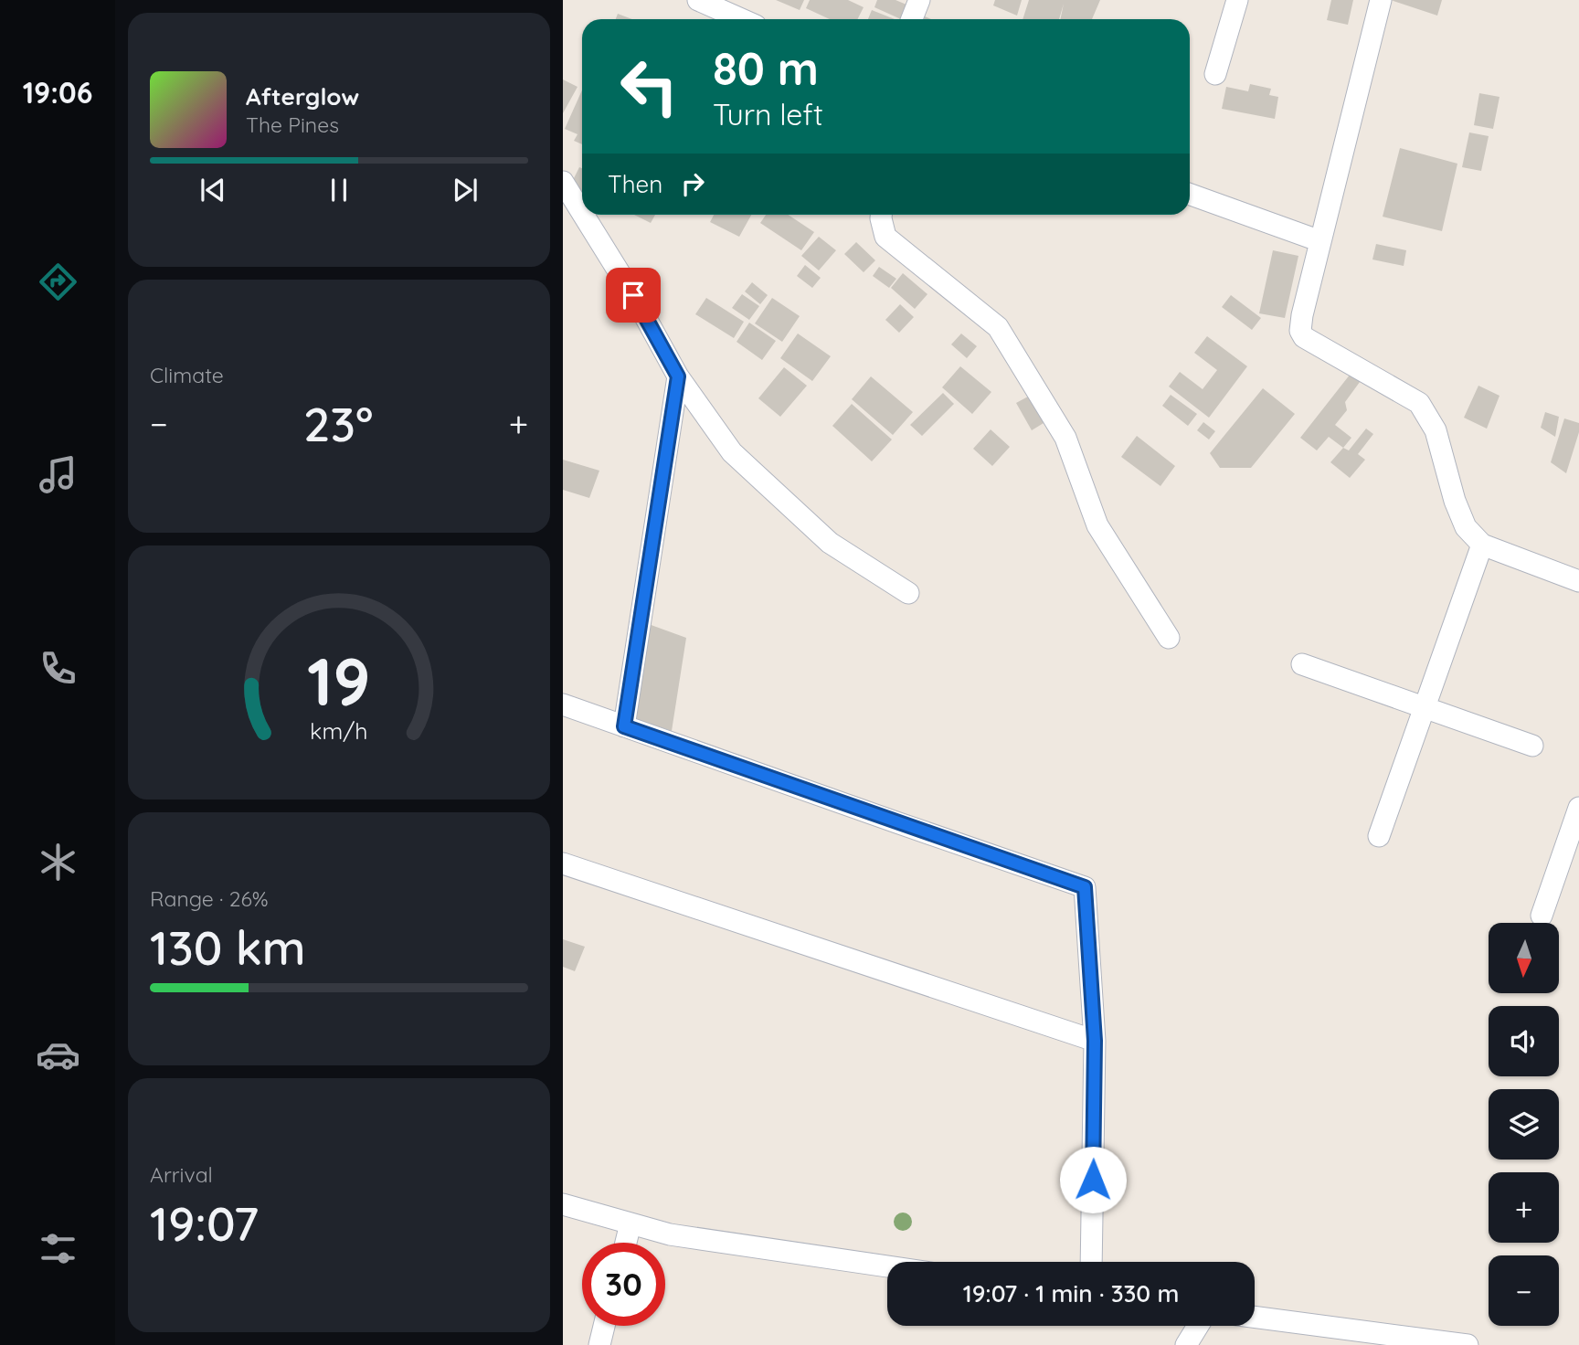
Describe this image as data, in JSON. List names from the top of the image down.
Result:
{
  "north": "bottom",
  "page": {
    "tabs": "19:06",
    "turn": ["80 m", "Turn left"],
    "song": ["Afterglow", "The Pines"],
    "then": "Then",
    "tile": [
      "Climate",
      ["Range · 26%", "130 km"],
      ["Arrival", "19:07"]
    ],
    "heat": ["−", "23°", "+"],
    "map_buttons": ["+", "−"],
    "limit": "30",
    "trip": "19:07 · 1 min · 330 m",
    "gauge": ["19", "km/h"]
  }
}
